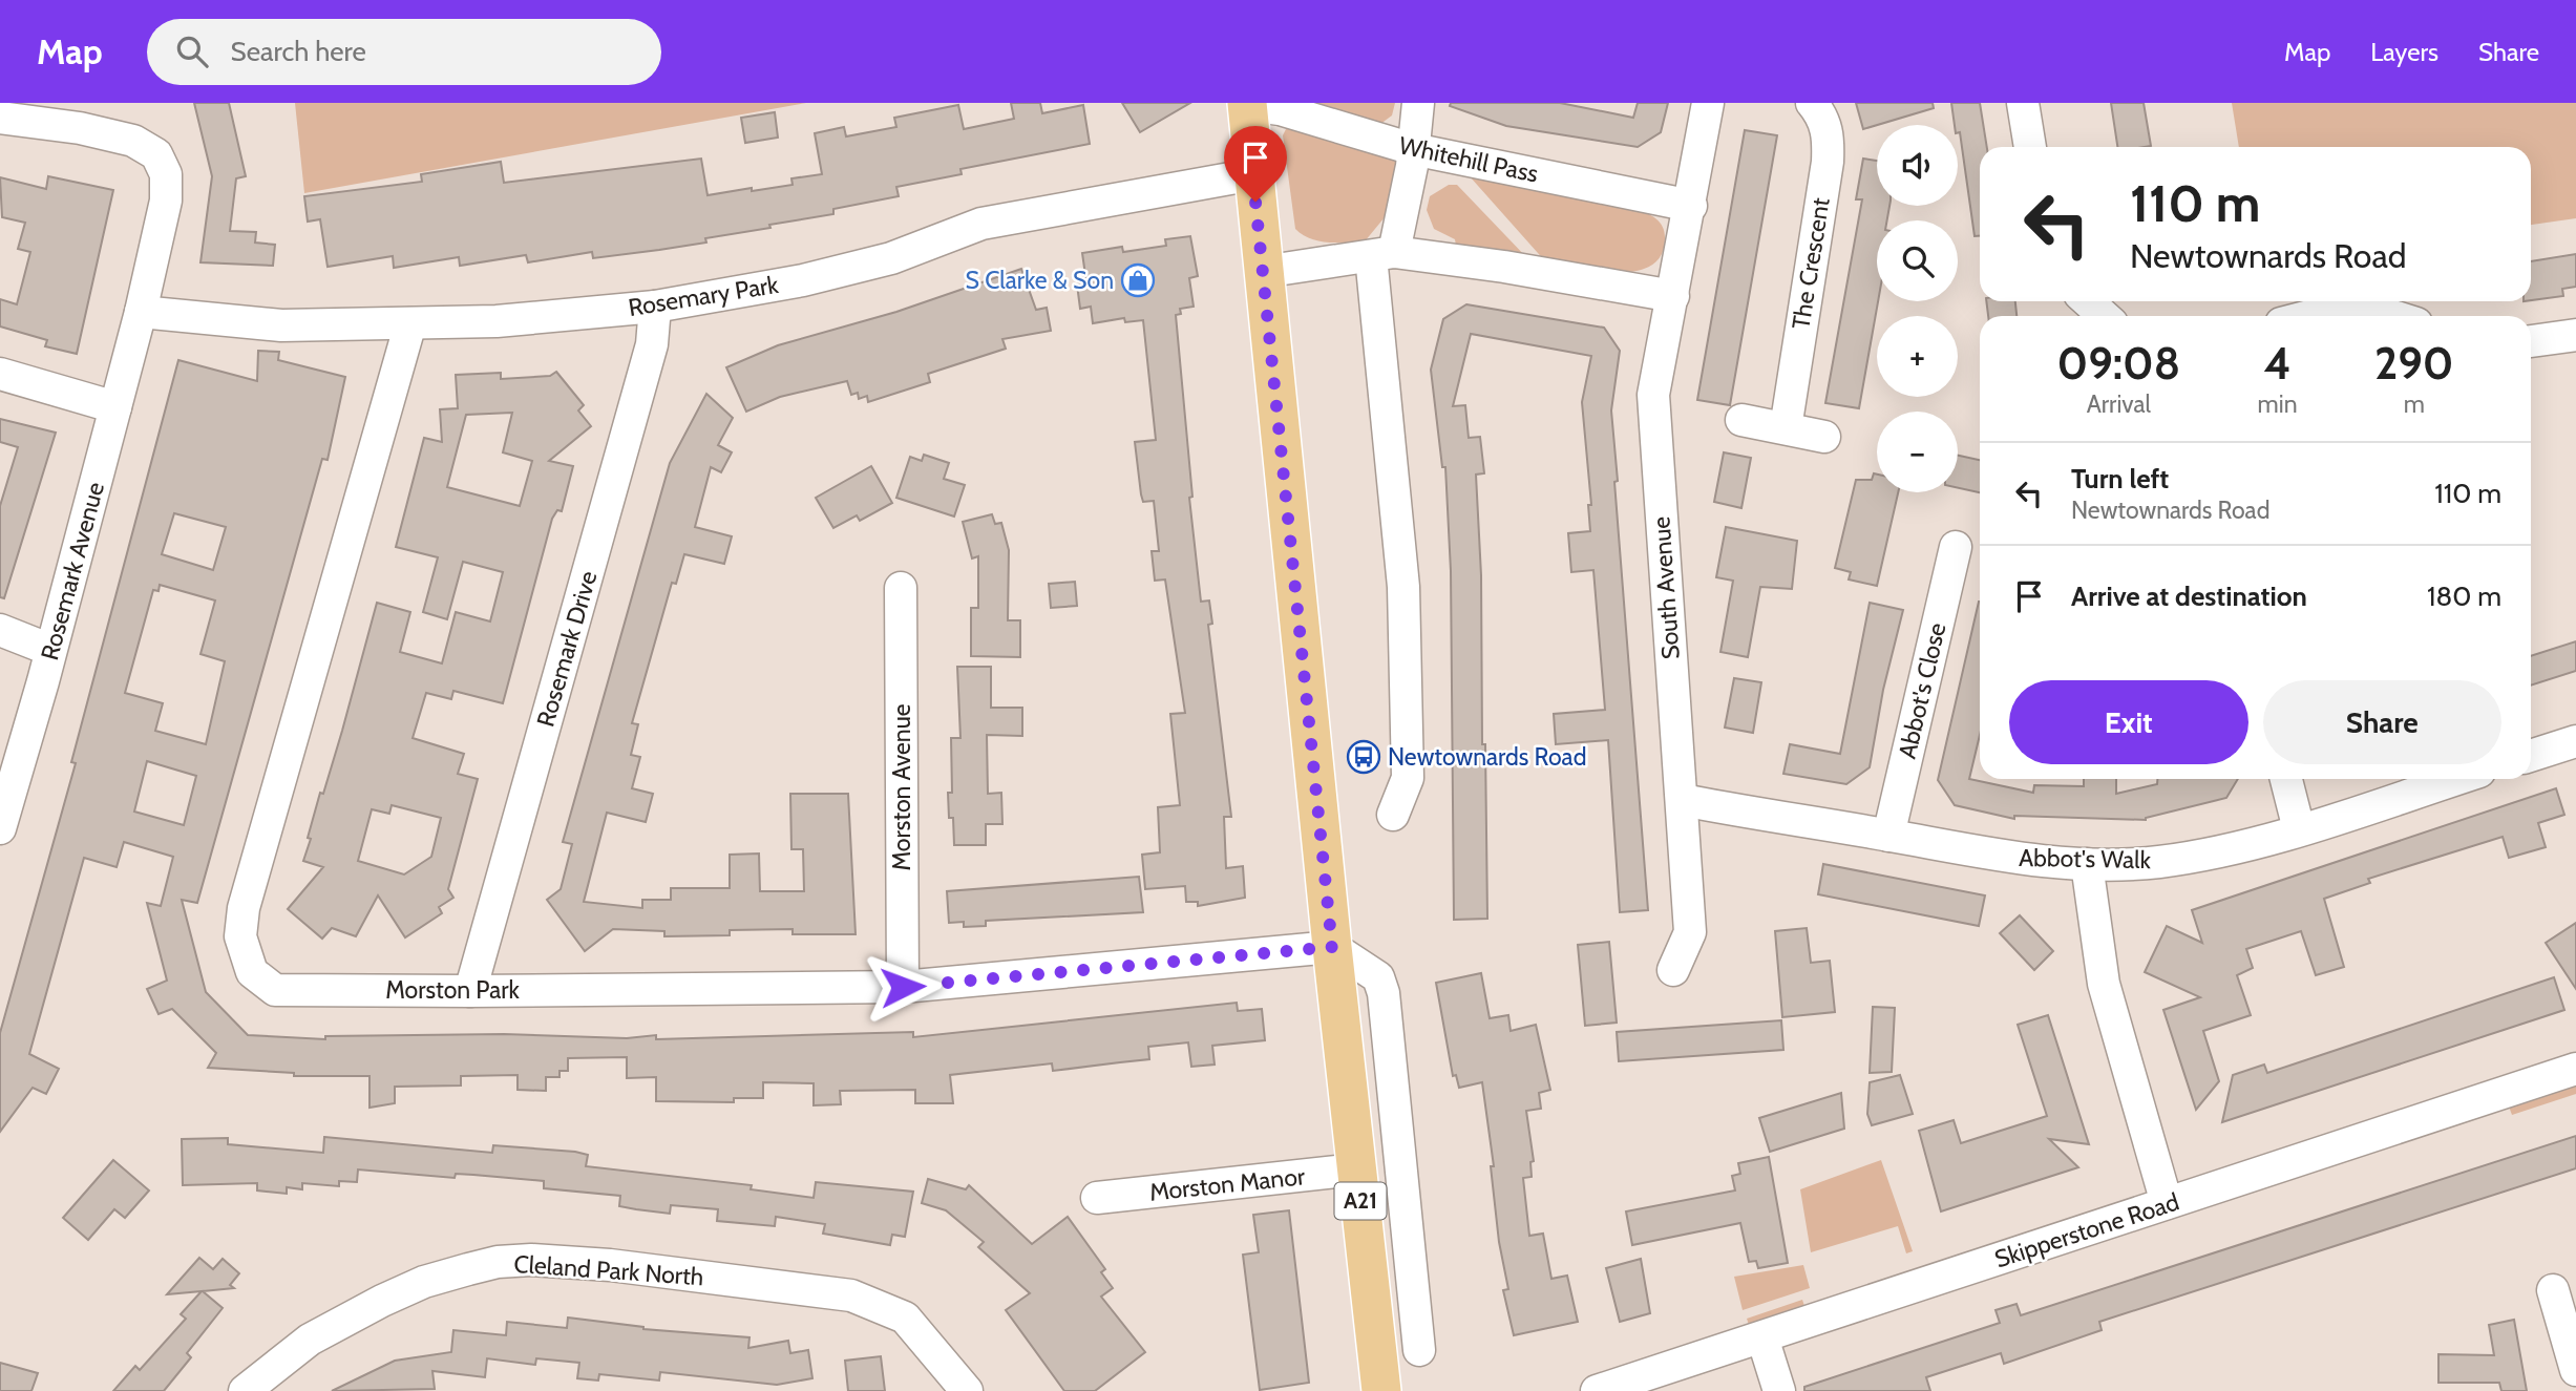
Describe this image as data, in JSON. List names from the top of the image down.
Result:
{
  "streets": {
    "main road": ["A21"],
    "street": [
      "Whitehill Pass",
      "The Crescent",
      "Rosemary Park",
      "Rosemark Avenue",
      "South Avenue",
      "Rosemark Drive",
      "Abbot's Close",
      "Morston Avenue",
      "Abbot's Walk",
      "Morston Park",
      "Morston Manor",
      "Skipperstone Road",
      "Cleland Park North"
    ]
  },
  "crossings": [
    ["Whitehill Pass", "South Avenue"],
    ["Whitehill Pass", "A21"],
    ["Rosemary Park", "Rosemark Avenue"],
    ["Rosemary Park", "Rosemark Drive"],
    ["Rosemary Park", "Morston Park"],
    ["Rosemary Park", "A21"],
    ["South Avenue", "Abbot's Walk"],
    ["Rosemark Drive", "Morston Park"],
    ["Abbot's Close", "Abbot's Walk"],
    ["Morston Avenue", "Morston Park"],
    ["Morston Park", "A21"],
    ["Morston Manor", "A21"]
  ],
  "places": {
    "shop": ["S Clarke & Son"],
    "bus stop": ["Newtownards Road"]
  },
  "page": {
    "header": "Map",
    "search": "Search here",
    "nav": ["Map", "Layers", "Share"],
    "map_buttons": ["+", "−"],
    "turn": ["110 m", "Newtownards Road"],
    "eta": [
      "09:08",
      "Arrival",
      "4",
      "min",
      "290",
      "m"
    ],
    "list": [
      {
        "name": "Turn left",
        "note": "Newtownards Road",
        "value": "110 m"
      },
      {
        "name": "Arrive at destination",
        "value": "180 m"
      }
    ],
    "buttons": ["Exit", "Share"]
  }
}
